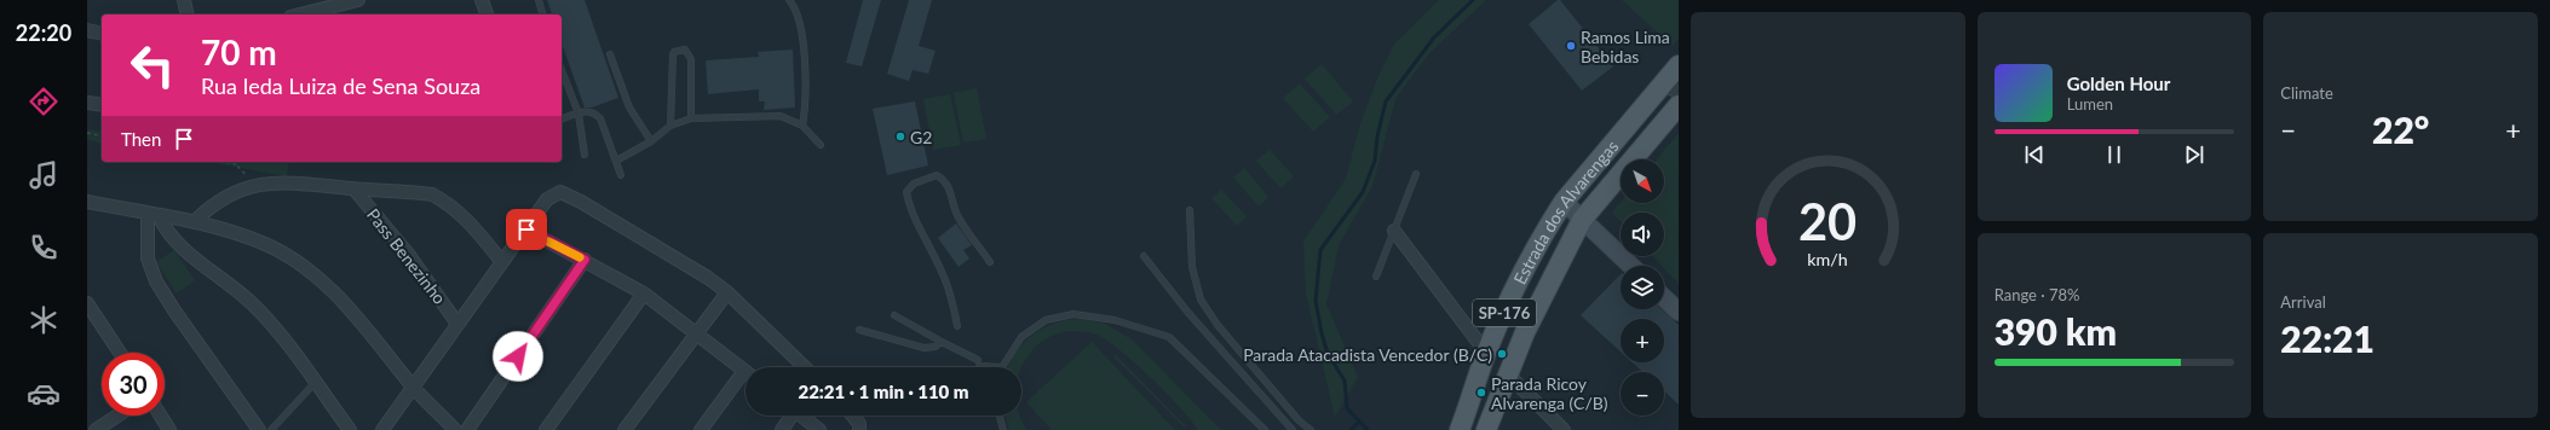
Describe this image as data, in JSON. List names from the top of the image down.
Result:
{
  "streets": {
    "main road": ["Estrada dos Alvarengas", "SP-176"],
    "street": ["Pass Benezinho"]
  },
  "places": [
    "Ramos Lima Bebidas",
    "G2",
    "Parada Atacadista Vencedor (B/C)",
    "Parada Ricoy Alvarenga (C/B)"
  ],
  "north": "bottom right",
  "page": {
    "tabs": "22:20",
    "tile": [
      "Climate",
      ["Range · 78%", "390 km"],
      ["Arrival", "22:21"]
    ],
    "turn": ["70 m", "Rua Ieda Luiza de Sena Souza"],
    "song": ["Golden Hour", "Lumen"],
    "heat": ["−", "22°", "+"],
    "then": "Then",
    "map_buttons": ["+", "−"],
    "limit": "30",
    "trip": "22:21 · 1 min · 110 m",
    "gauge": ["20", "km/h"]
  }
}
